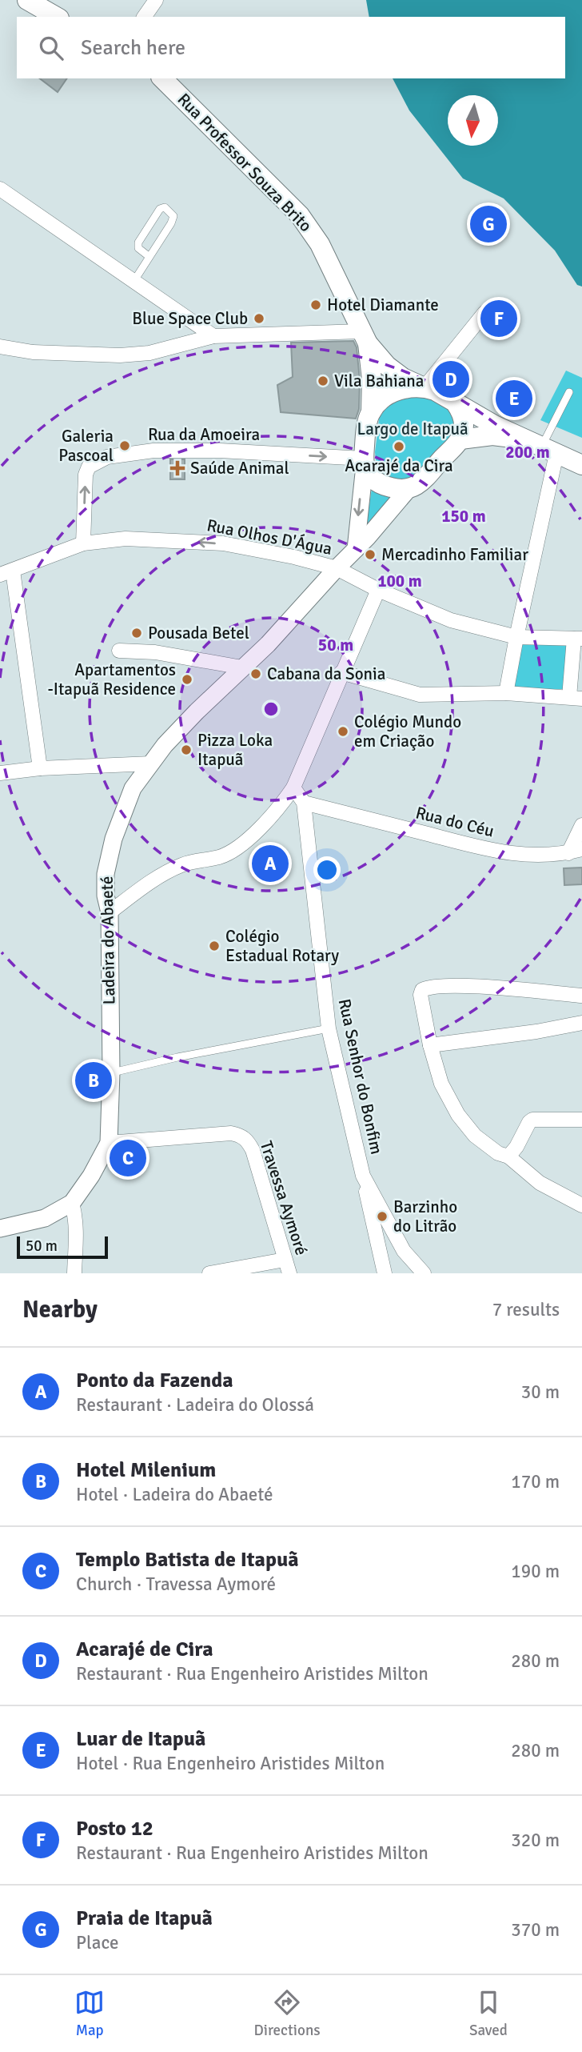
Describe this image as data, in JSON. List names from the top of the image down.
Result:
{
  "streets": {
    "main road": ["Rua Professor Souza Brito"],
    "street": [
      "Rua da Amoeira",
      "Rua Olhos D'Água",
      "Rua do Céu",
      "Ladeira do Abaeté",
      "Rua Senhor do Bonfim",
      "Travessa Aymoré"
    ]
  },
  "crossings": [
    ["Rua Professor Souza Brito", "Rua da Amoeira"],
    ["Rua Professor Souza Brito", "Ladeira do Abaeté"],
    ["Rua da Amoeira", "Rua Olhos D'Água"],
    ["Rua da Amoeira", "Ladeira do Abaeté"],
    ["Rua Olhos D'Água", "Ladeira do Abaeté"],
    ["Rua do Céu", "Rua Senhor do Bonfim"],
    ["Ladeira do Abaeté", "Travessa Aymoré"]
  ],
  "parks": ["Largo de Itapuã"],
  "places": {
    "other": [
      "Hotel Diamante",
      "Blue Space Club",
      "Vila Bahiana",
      "Galeria Pascoal",
      "Acarajé da Cira",
      "Mercadinho Familiar",
      "Pousada Betel",
      "Cabana da Sonia",
      "Apartamentos -Itapuã Residence",
      "Colégio Mundo em Criação",
      "Pizza Loka Itapuã",
      "Colégio Estadual Rotary",
      "Barzinho do Litrão"
    ],
    "health": ["Saúde Animal"]
  },
  "scale_bar": "50 m",
  "north": "bottom",
  "page": {
    "search": "Search here",
    "pins": [
      "G",
      "F",
      "D",
      "E",
      "A",
      "B",
      "C"
    ],
    "scale": "50 m",
    "heading": ["Nearby", "7 results"],
    "list": [
      {
        "mark": "A",
        "name": "Ponto da Fazenda",
        "note": "Restaurant · Ladeira do Olossá",
        "value": "30 m"
      },
      {
        "mark": "B",
        "name": "Hotel Milenium",
        "note": "Hotel · Ladeira do Abaeté",
        "value": "170 m"
      },
      {
        "mark": "C",
        "name": "Templo Batista de Itapuã",
        "note": "Church · Travessa Aymoré",
        "value": "190 m"
      },
      {
        "mark": "D",
        "name": "Acarajé de Cira",
        "note": "Restaurant · Rua Engenheiro Aristides Milton",
        "value": "280 m"
      },
      {
        "mark": "E",
        "name": "Luar de Itapuã",
        "note": "Hotel · Rua Engenheiro Aristides Milton",
        "value": "280 m"
      },
      {
        "mark": "F",
        "name": "Posto 12",
        "note": "Restaurant · Rua Engenheiro Aristides Milton",
        "value": "320 m"
      },
      {
        "mark": "G",
        "name": "Praia de Itapuã",
        "note": "Place",
        "value": "370 m"
      }
    ],
    "nav": ["Map", "Directions", "Saved"]
  },
  "rings": [
    "200 m",
    "150 m",
    "100 m",
    "50 m"
  ]
}
